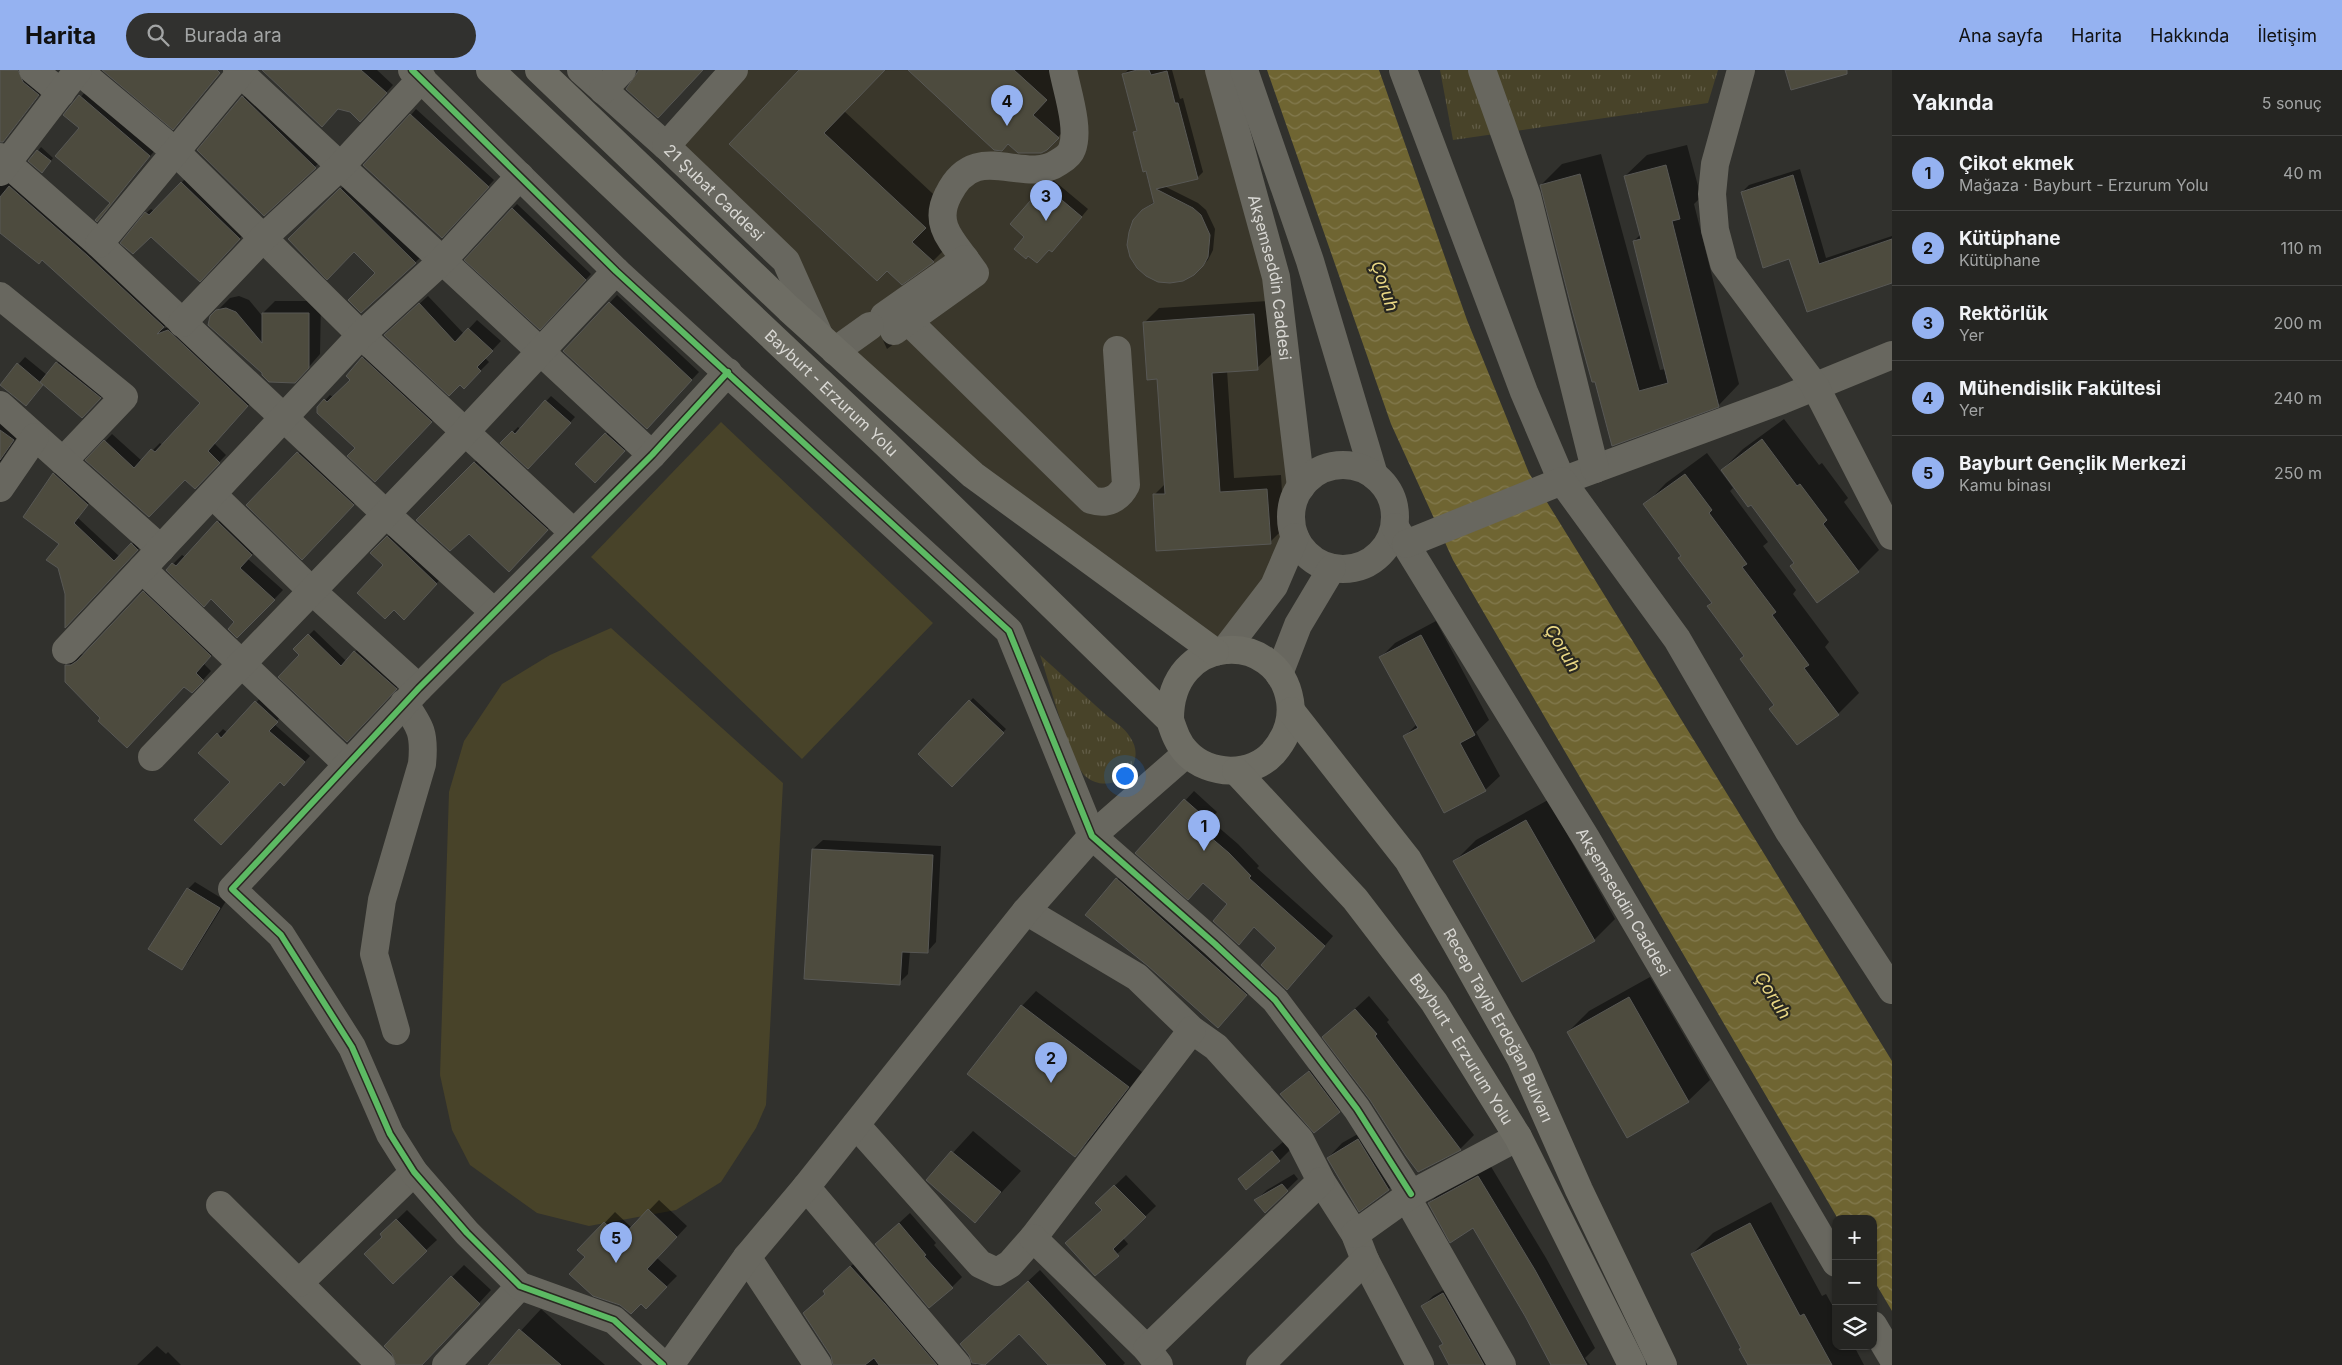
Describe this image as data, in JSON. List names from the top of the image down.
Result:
{
  "streets": {
    "highway": ["Bayburt - Erzurum Yolu", "Recep Tayip Erdoğan Bulvarı"],
    "street": ["21 Şubat Caddesi", "Akşemseddin Caddesi"]
  },
  "crossings": [
    ["21 Şubat Caddesi", "Bayburt - Erzurum Yolu"],
    ["Akşemseddin Caddesi", "Bayburt - Erzurum Yolu"],
    ["Akşemseddin Caddesi", "Recep Tayip Erdoğan Bulvarı"],
    ["Bayburt - Erzurum Yolu", "Recep Tayip Erdoğan Bulvarı"]
  ],
  "water": ["Çoruh"],
  "page": {
    "header": "Harita",
    "search": "Burada ara",
    "nav": [
      "Ana sayfa",
      "Harita",
      "Hakkında",
      "İletişim"
    ],
    "heading": ["Yakında", "5 sonuç"],
    "pins": [
      "4",
      "3",
      "1",
      "2",
      "5"
    ],
    "list": [
      {
        "mark": "1",
        "name": "Çikot ekmek",
        "note": "Mağaza · Bayburt - Erzurum Yolu",
        "value": "40 m"
      },
      {
        "mark": "2",
        "name": "Kütüphane",
        "note": "Kütüphane",
        "value": "110 m"
      },
      {
        "mark": "3",
        "name": "Rektörlük",
        "note": "Yer",
        "value": "200 m"
      },
      {
        "mark": "4",
        "name": "Mühendislik Fakültesi",
        "note": "Yer",
        "value": "240 m"
      },
      {
        "mark": "5",
        "name": "Bayburt Gençlik Merkezi",
        "note": "Kamu binası",
        "value": "250 m"
      }
    ],
    "map_buttons": ["+", "−"]
  }
}
